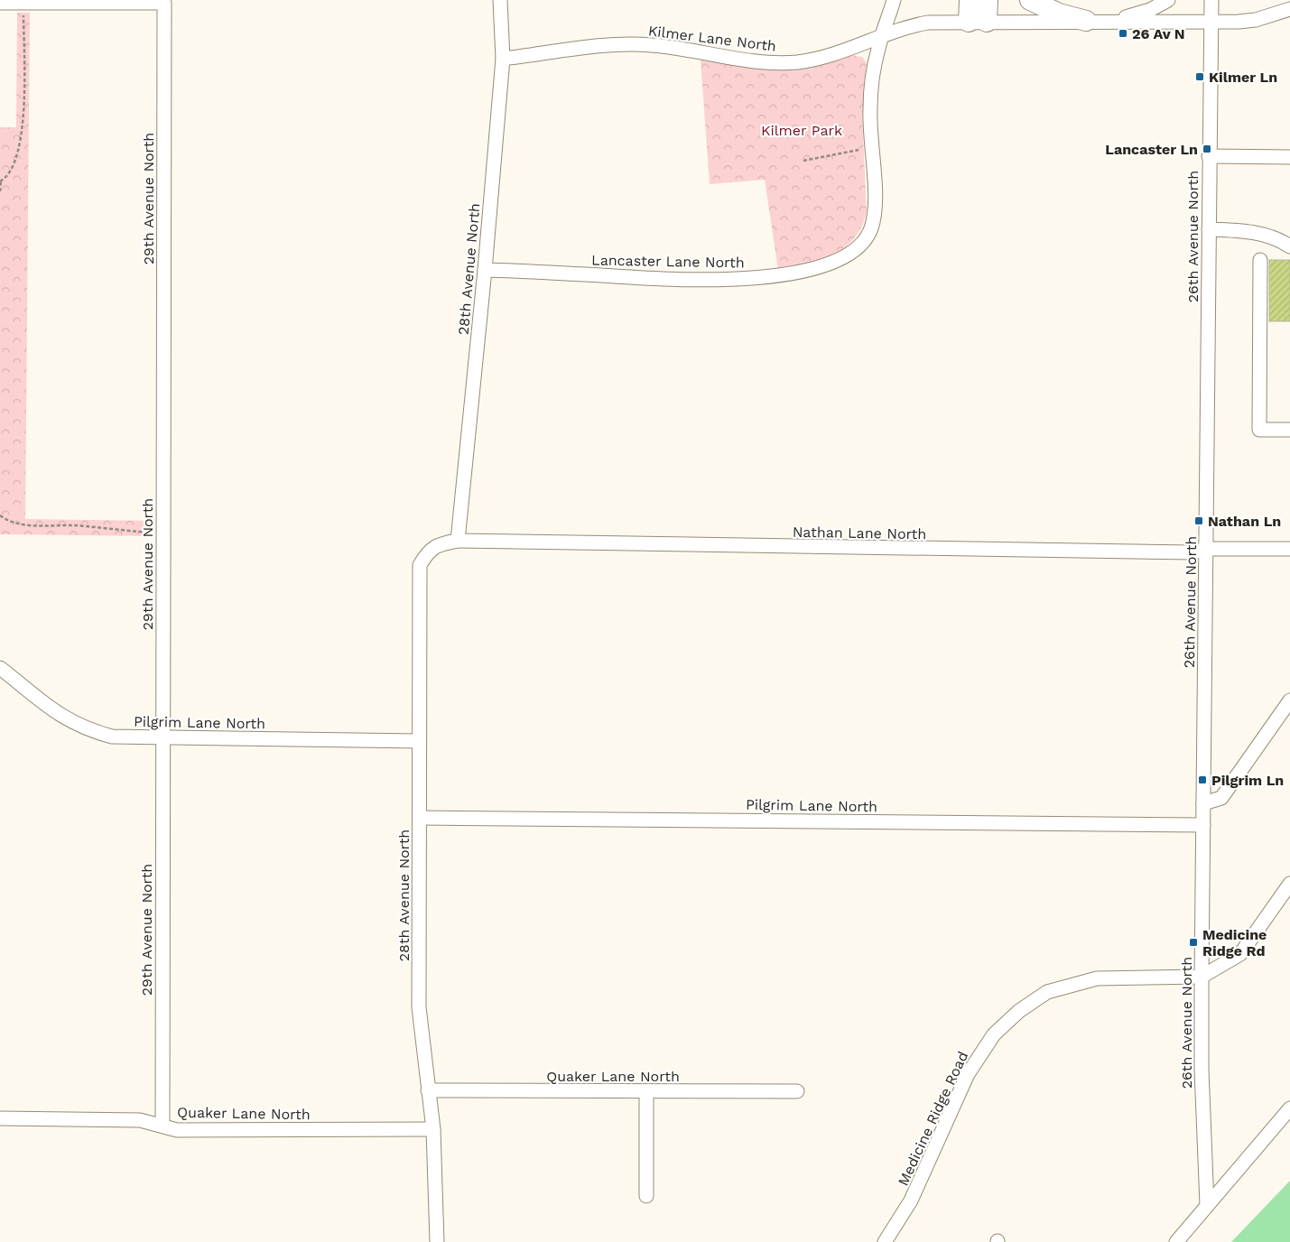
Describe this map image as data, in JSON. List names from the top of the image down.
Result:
{
  "streets": {
    "street": [
      "Kilmer Lane North",
      "29th Avenue North",
      "26th Avenue North",
      "Lancaster Lane North",
      "28th Avenue North",
      "Nathan Lane North",
      "Pilgrim Lane North",
      "Quaker Lane North",
      "Medicine Ridge Road"
    ]
  },
  "crossings": [
    ["Kilmer Lane North", "26th Avenue North"],
    ["Kilmer Lane North", "28th Avenue North"],
    ["29th Avenue North", "Pilgrim Lane North"],
    ["29th Avenue North", "Quaker Lane North"],
    ["26th Avenue North", "Nathan Lane North"],
    ["26th Avenue North", "Pilgrim Lane North"],
    ["26th Avenue North", "Medicine Ridge Road"],
    ["Lancaster Lane North", "28th Avenue North"],
    ["28th Avenue North", "Nathan Lane North"],
    ["28th Avenue North", "Pilgrim Lane North"],
    ["28th Avenue North", "Quaker Lane North"]
  ],
  "parks": ["Kilmer Park"],
  "places": {
    "transit": [
      "26 Av N",
      "Kilmer Ln",
      "Lancaster Ln",
      "Nathan Ln",
      "Pilgrim Ln",
      "Medicine Ridge Rd"
    ]
  }
}
